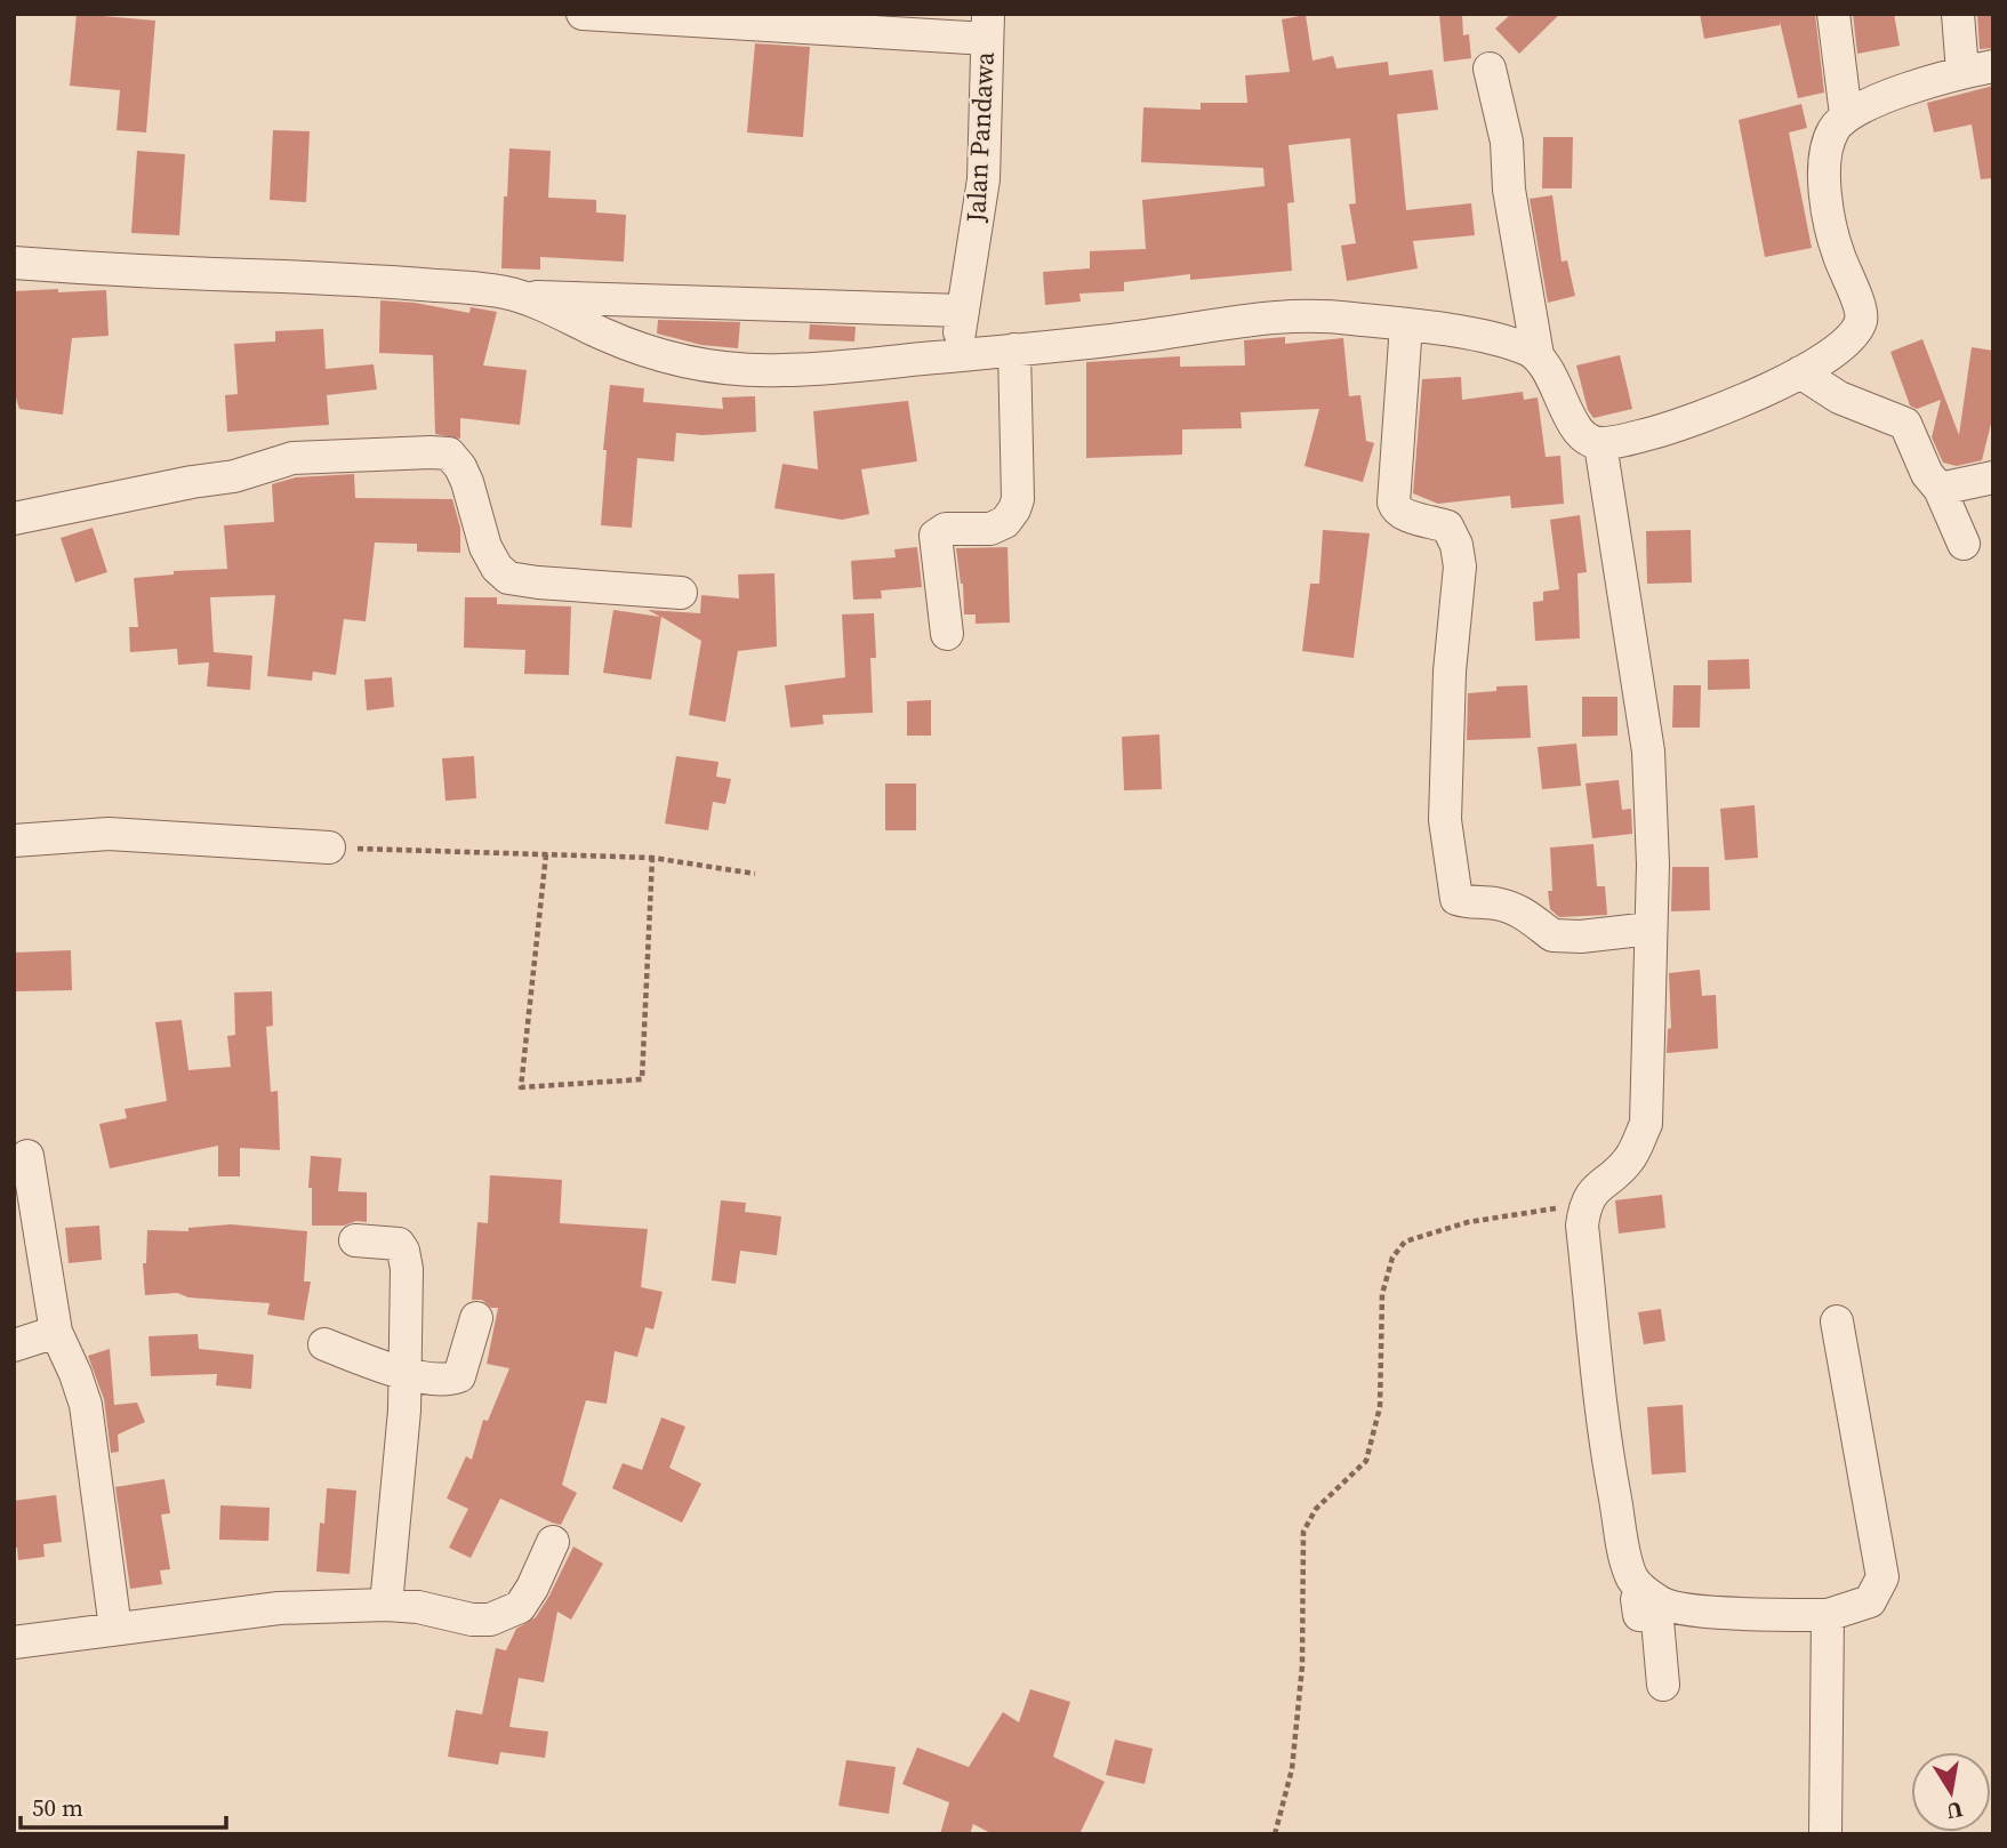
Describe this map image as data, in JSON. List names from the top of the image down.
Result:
{
  "streets": {
    "street": ["Jalan Pandawa"]
  },
  "scale_bar": "50 m",
  "north": "bottom"
}
